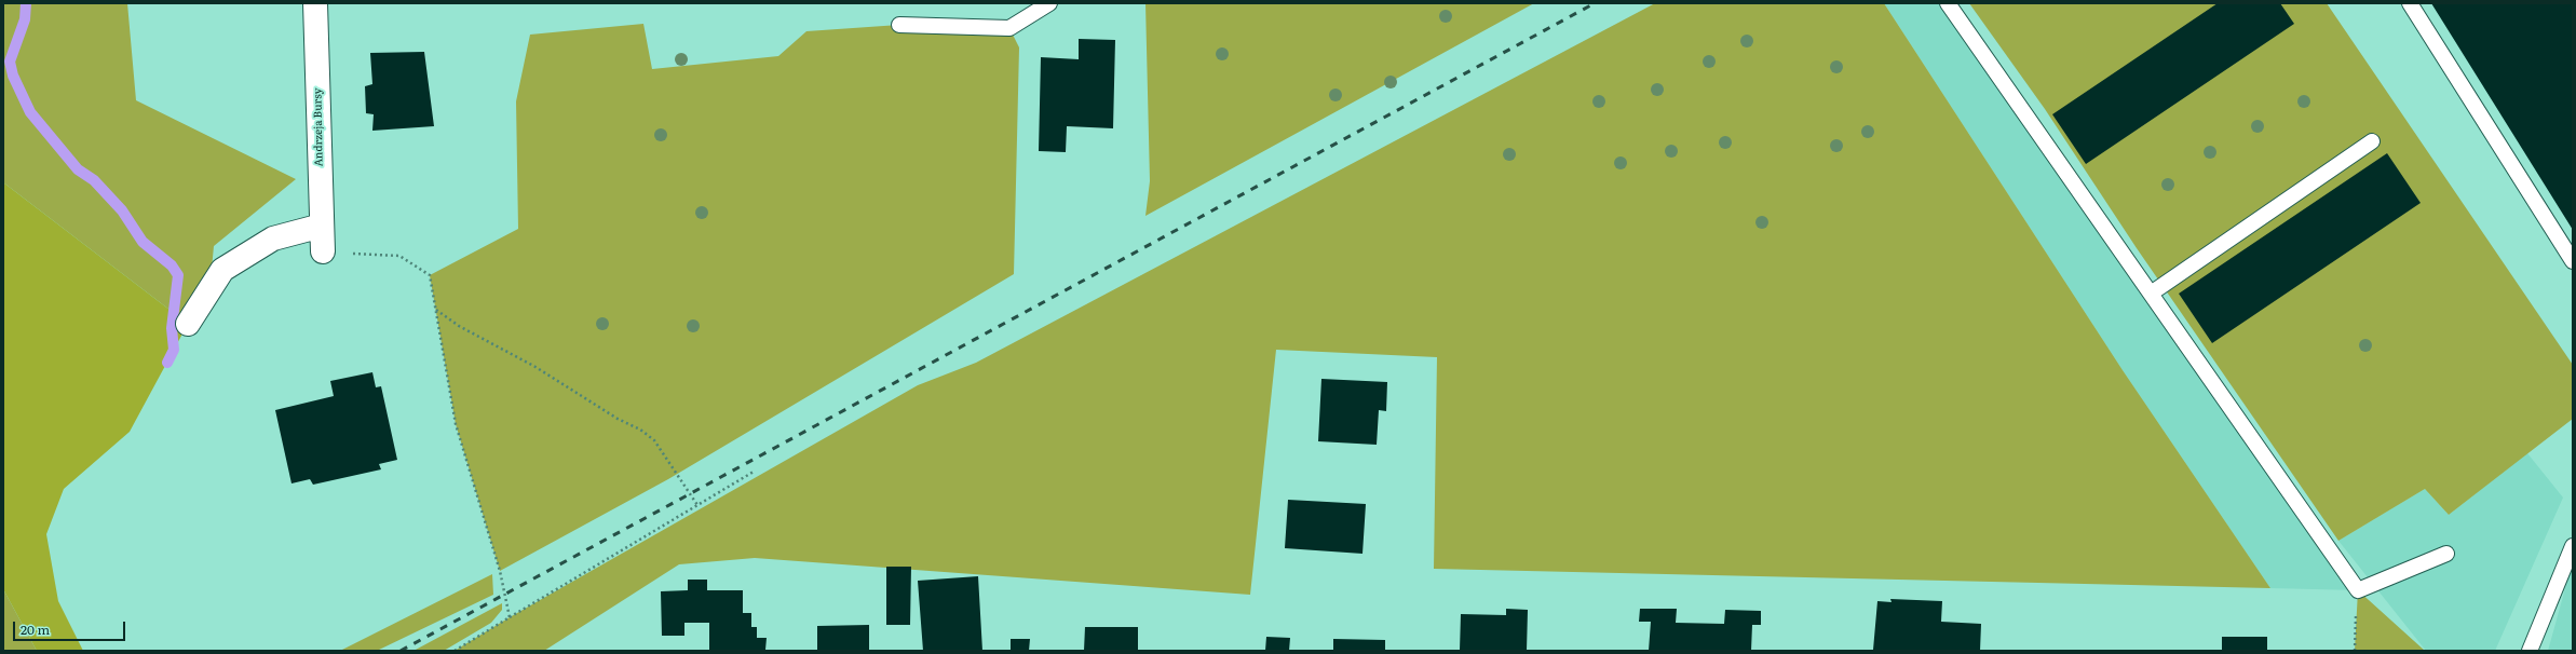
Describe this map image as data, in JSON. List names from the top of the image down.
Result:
{
  "streets": {
    "street": ["Andrzeja Bursy"]
  },
  "scale_bar": "20 m"
}
